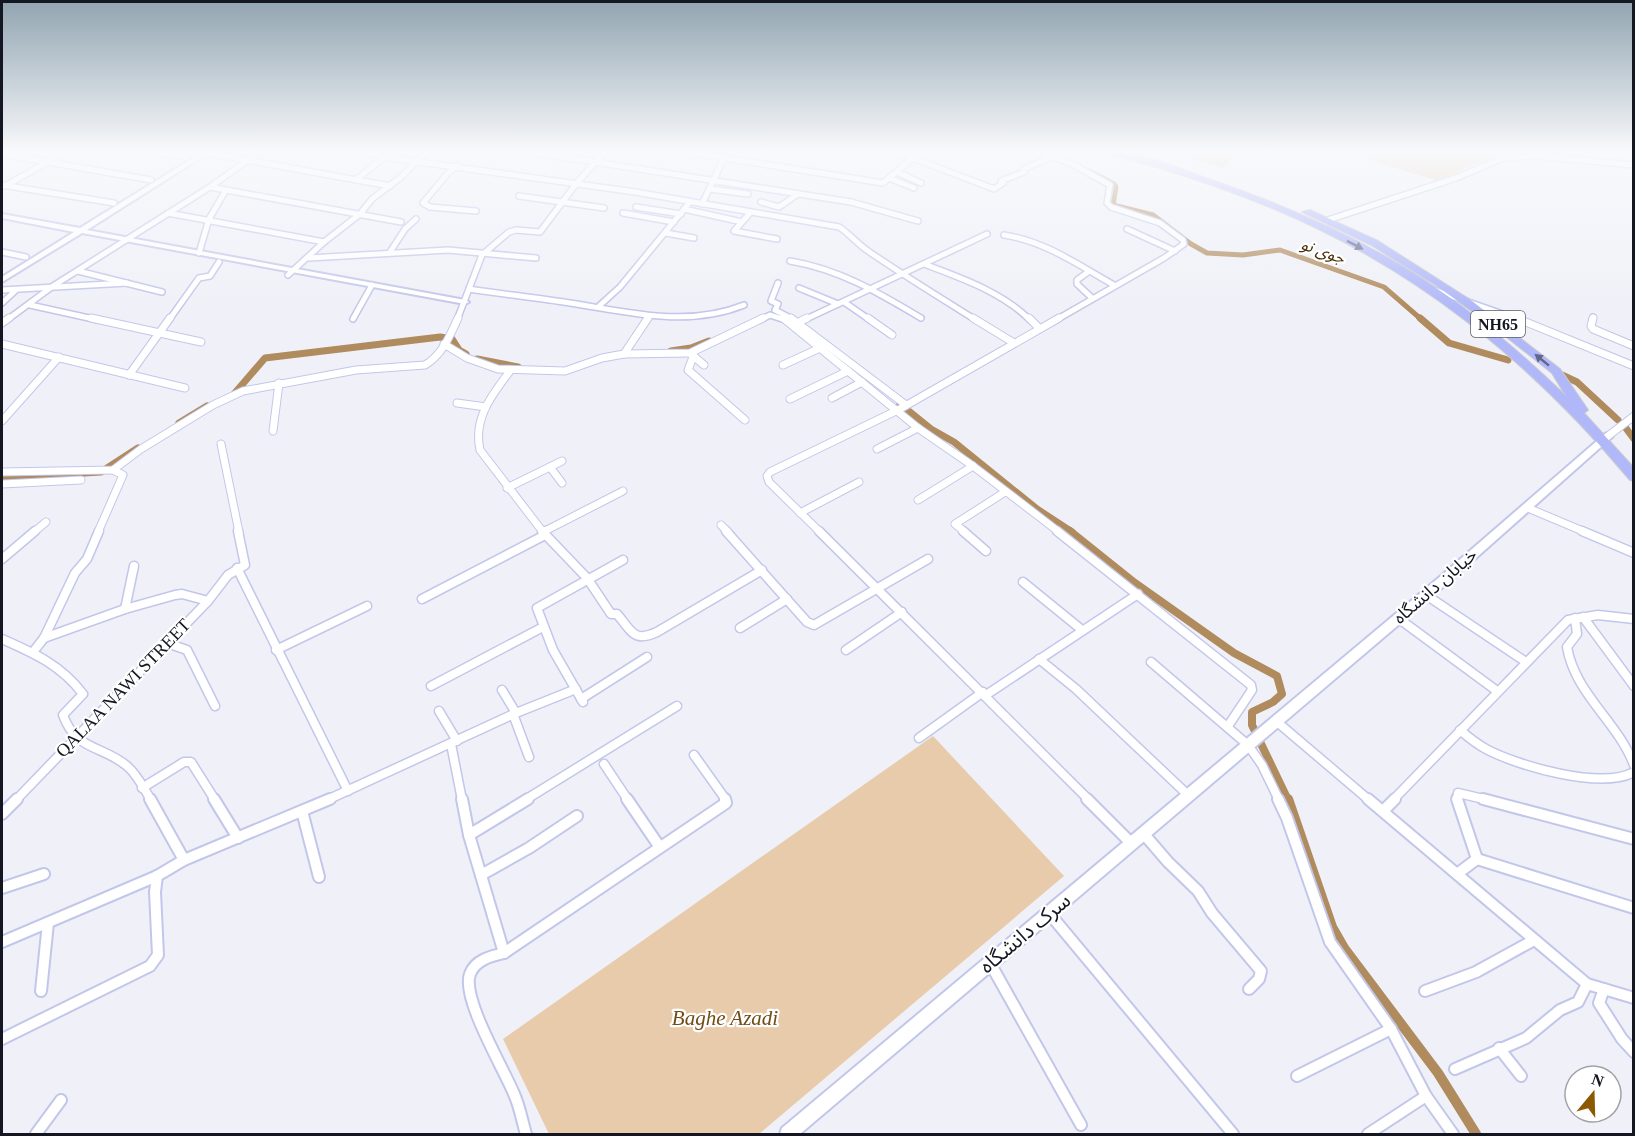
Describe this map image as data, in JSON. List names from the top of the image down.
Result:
{
  "streets": {
    "highway": ["NH65"],
    "street": ["خیابان دانشگاه", "QALAA NAWI STREET", "سرک دانشگاه"]
  },
  "crossings": [
    ["NH65", "خیابان دانشگاه"],
    ["خیابان دانشگاه", "سرک دانشگاه"]
  ],
  "water": ["جوی نو"],
  "parks": ["Baghe Azadi"],
  "north": "top"
}
